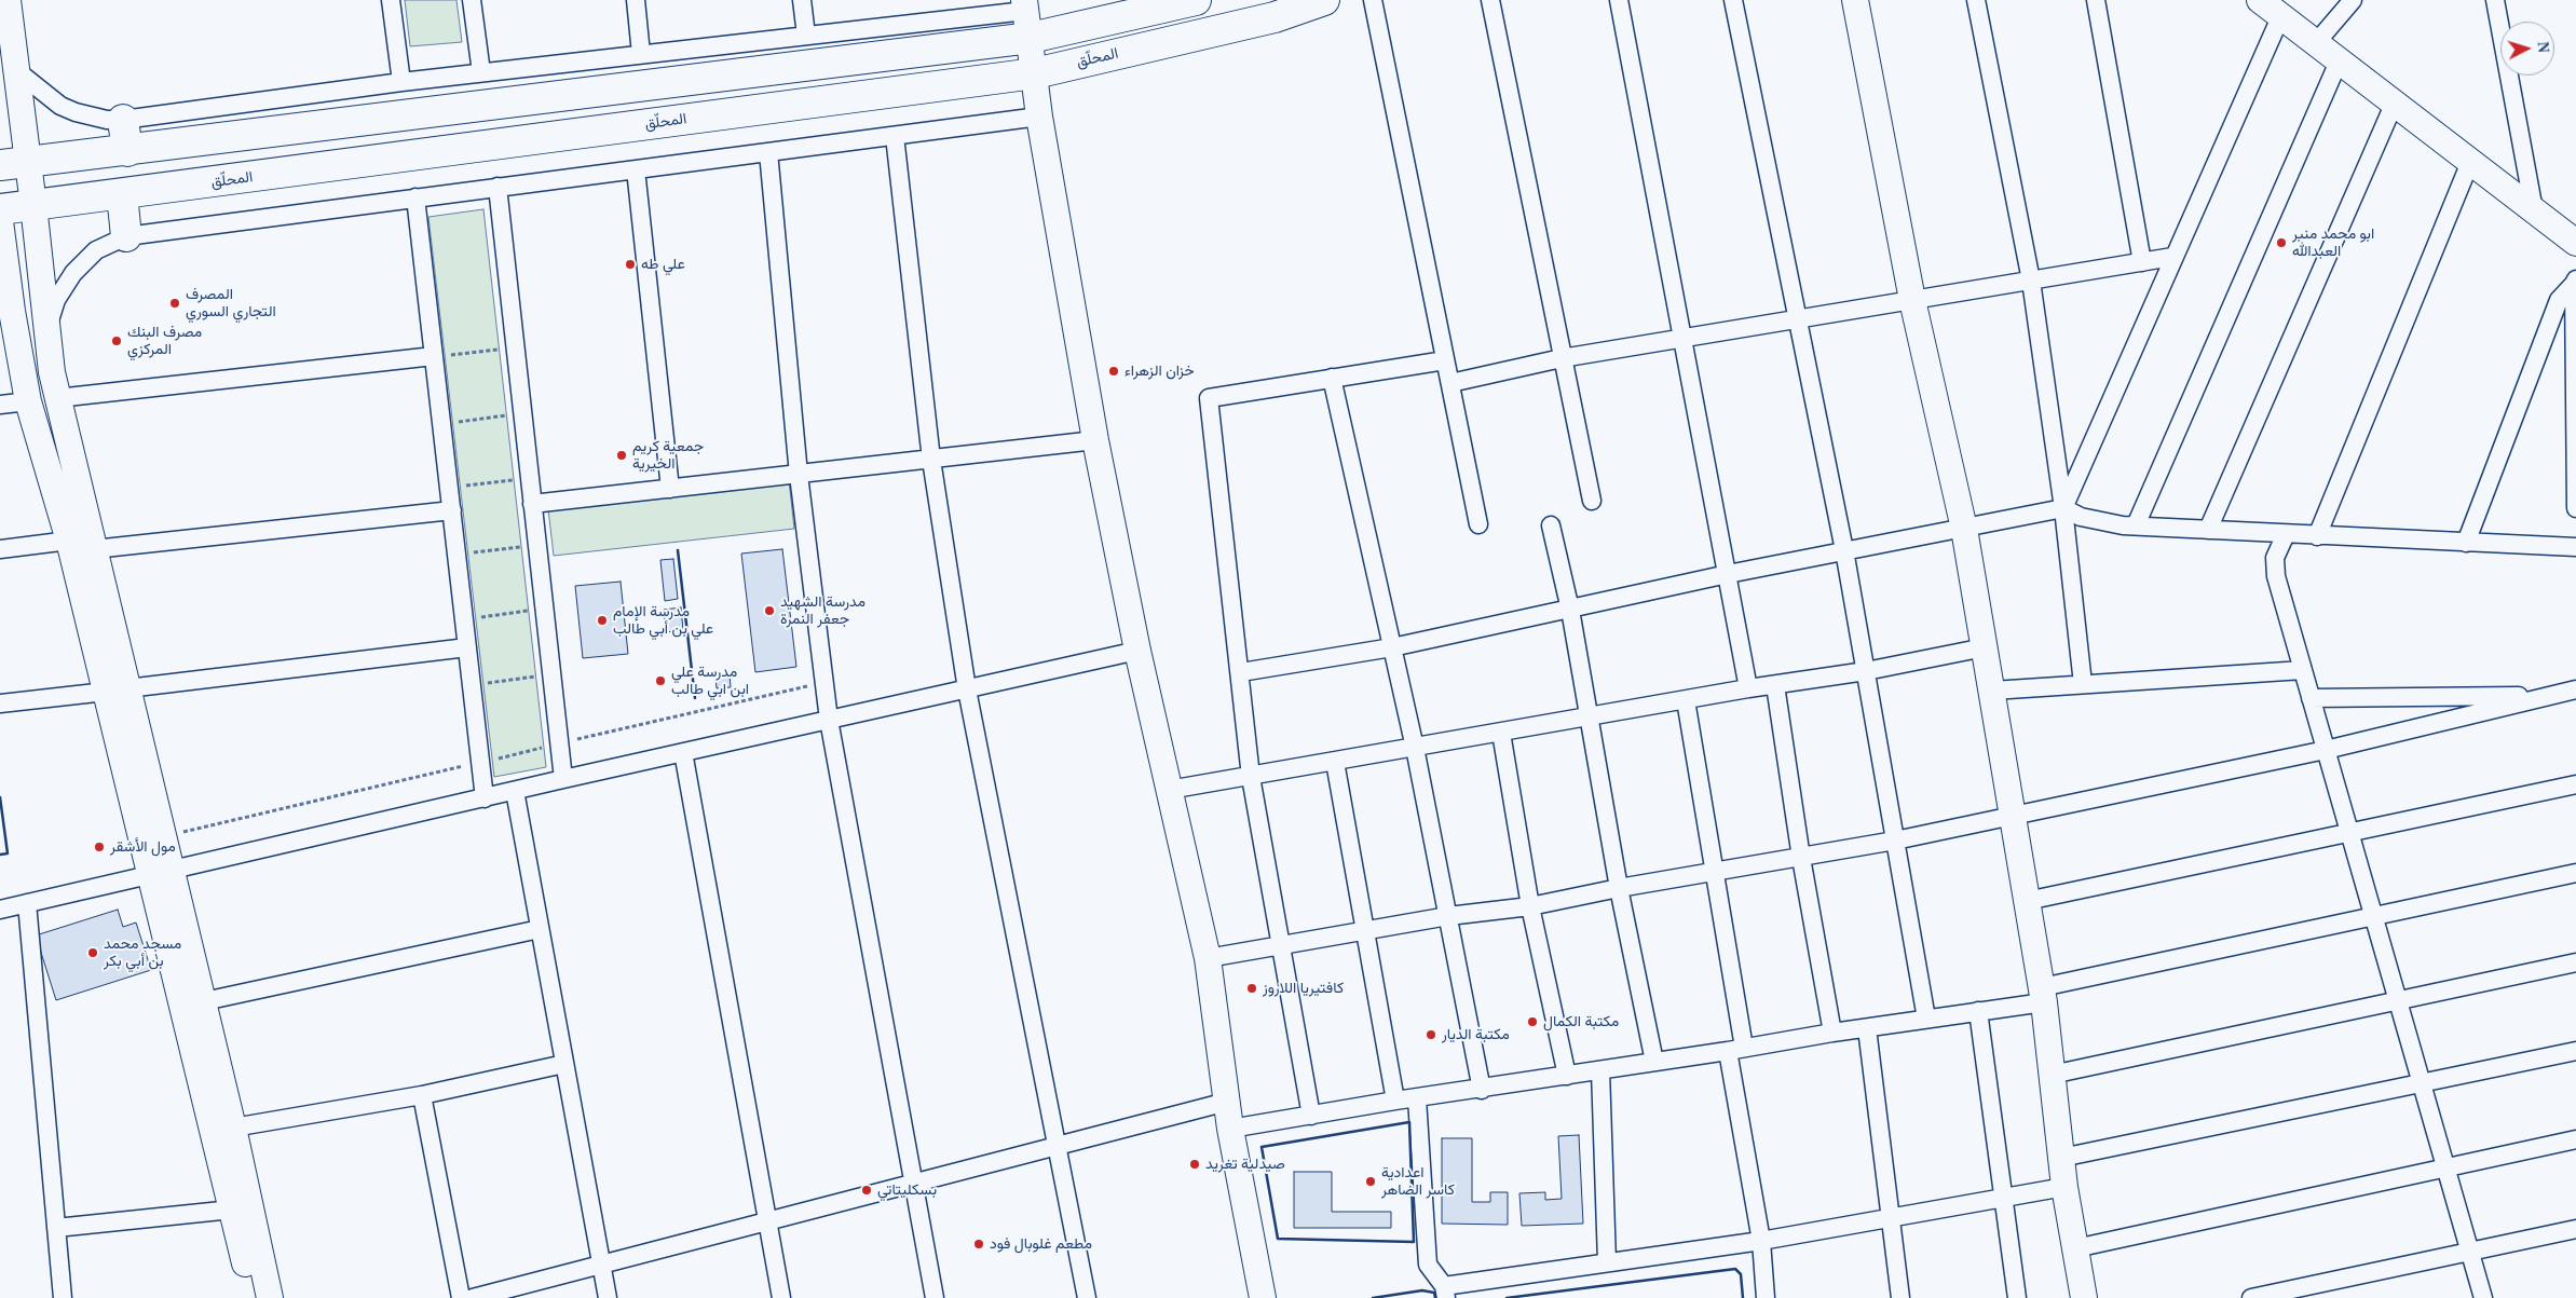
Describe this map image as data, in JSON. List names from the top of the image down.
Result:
{
  "streets": {
    "highway": ["المحلّق"]
  },
  "places": [
    "ابو محمد منير العبدالله",
    "علي طه",
    "المصرف التجاري السوري",
    "مصرف البنك المركزي",
    "خزان الزهراء",
    "جمعية كريم الخيرية",
    "مدرسة الشهيد جعفر النمرة",
    "مدرسة الإمام علي بن أبي طالب",
    "مدرسة علي ابن ابي طالب",
    "مول الأشقر",
    "مسجد محمد بن أبي بكر",
    "كافتيريا اللاروز",
    "مكتبة الكمال",
    "مكتبة الديار",
    "صيدلية تغريد",
    "اعدادية كاسر الضاهر",
    "بسكليتاتي",
    "مطعم غلوبال فود"
  ],
  "north": "right"
}
